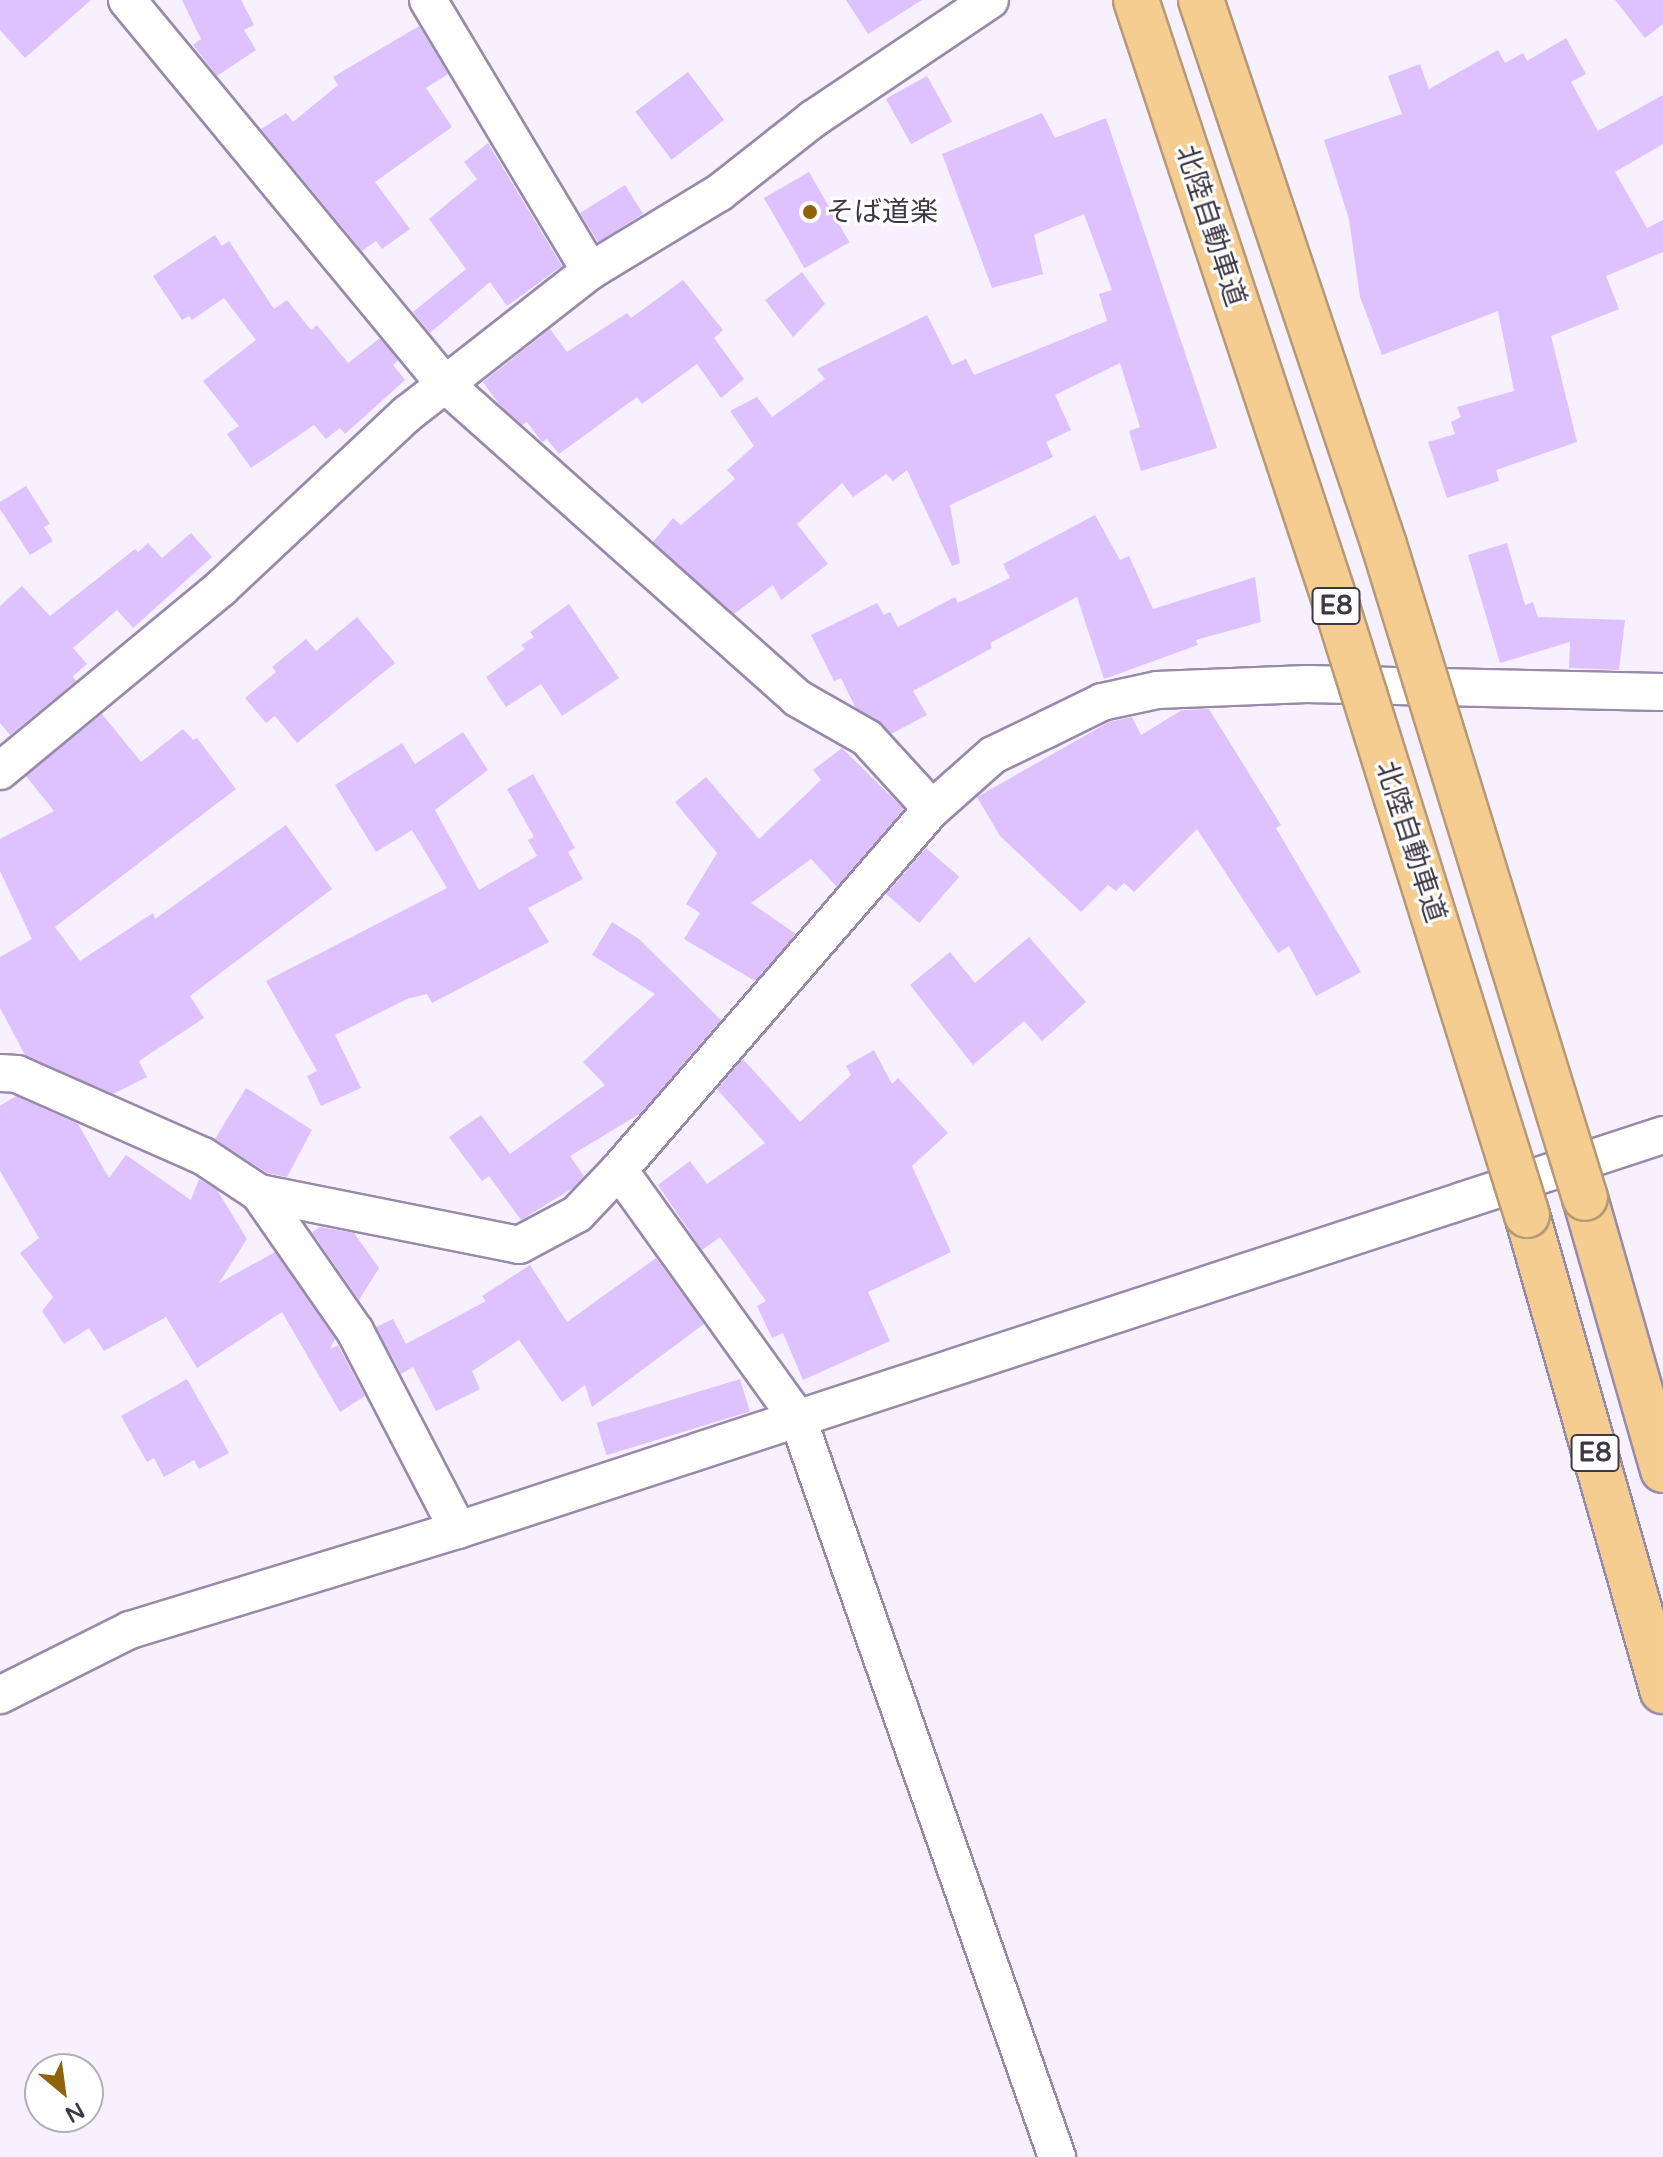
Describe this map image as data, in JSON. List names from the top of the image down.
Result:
{
  "streets": {
    "highway": ["北陸自動車道", "E8"]
  },
  "places": ["そば道楽"],
  "north": "bottom right"
}
